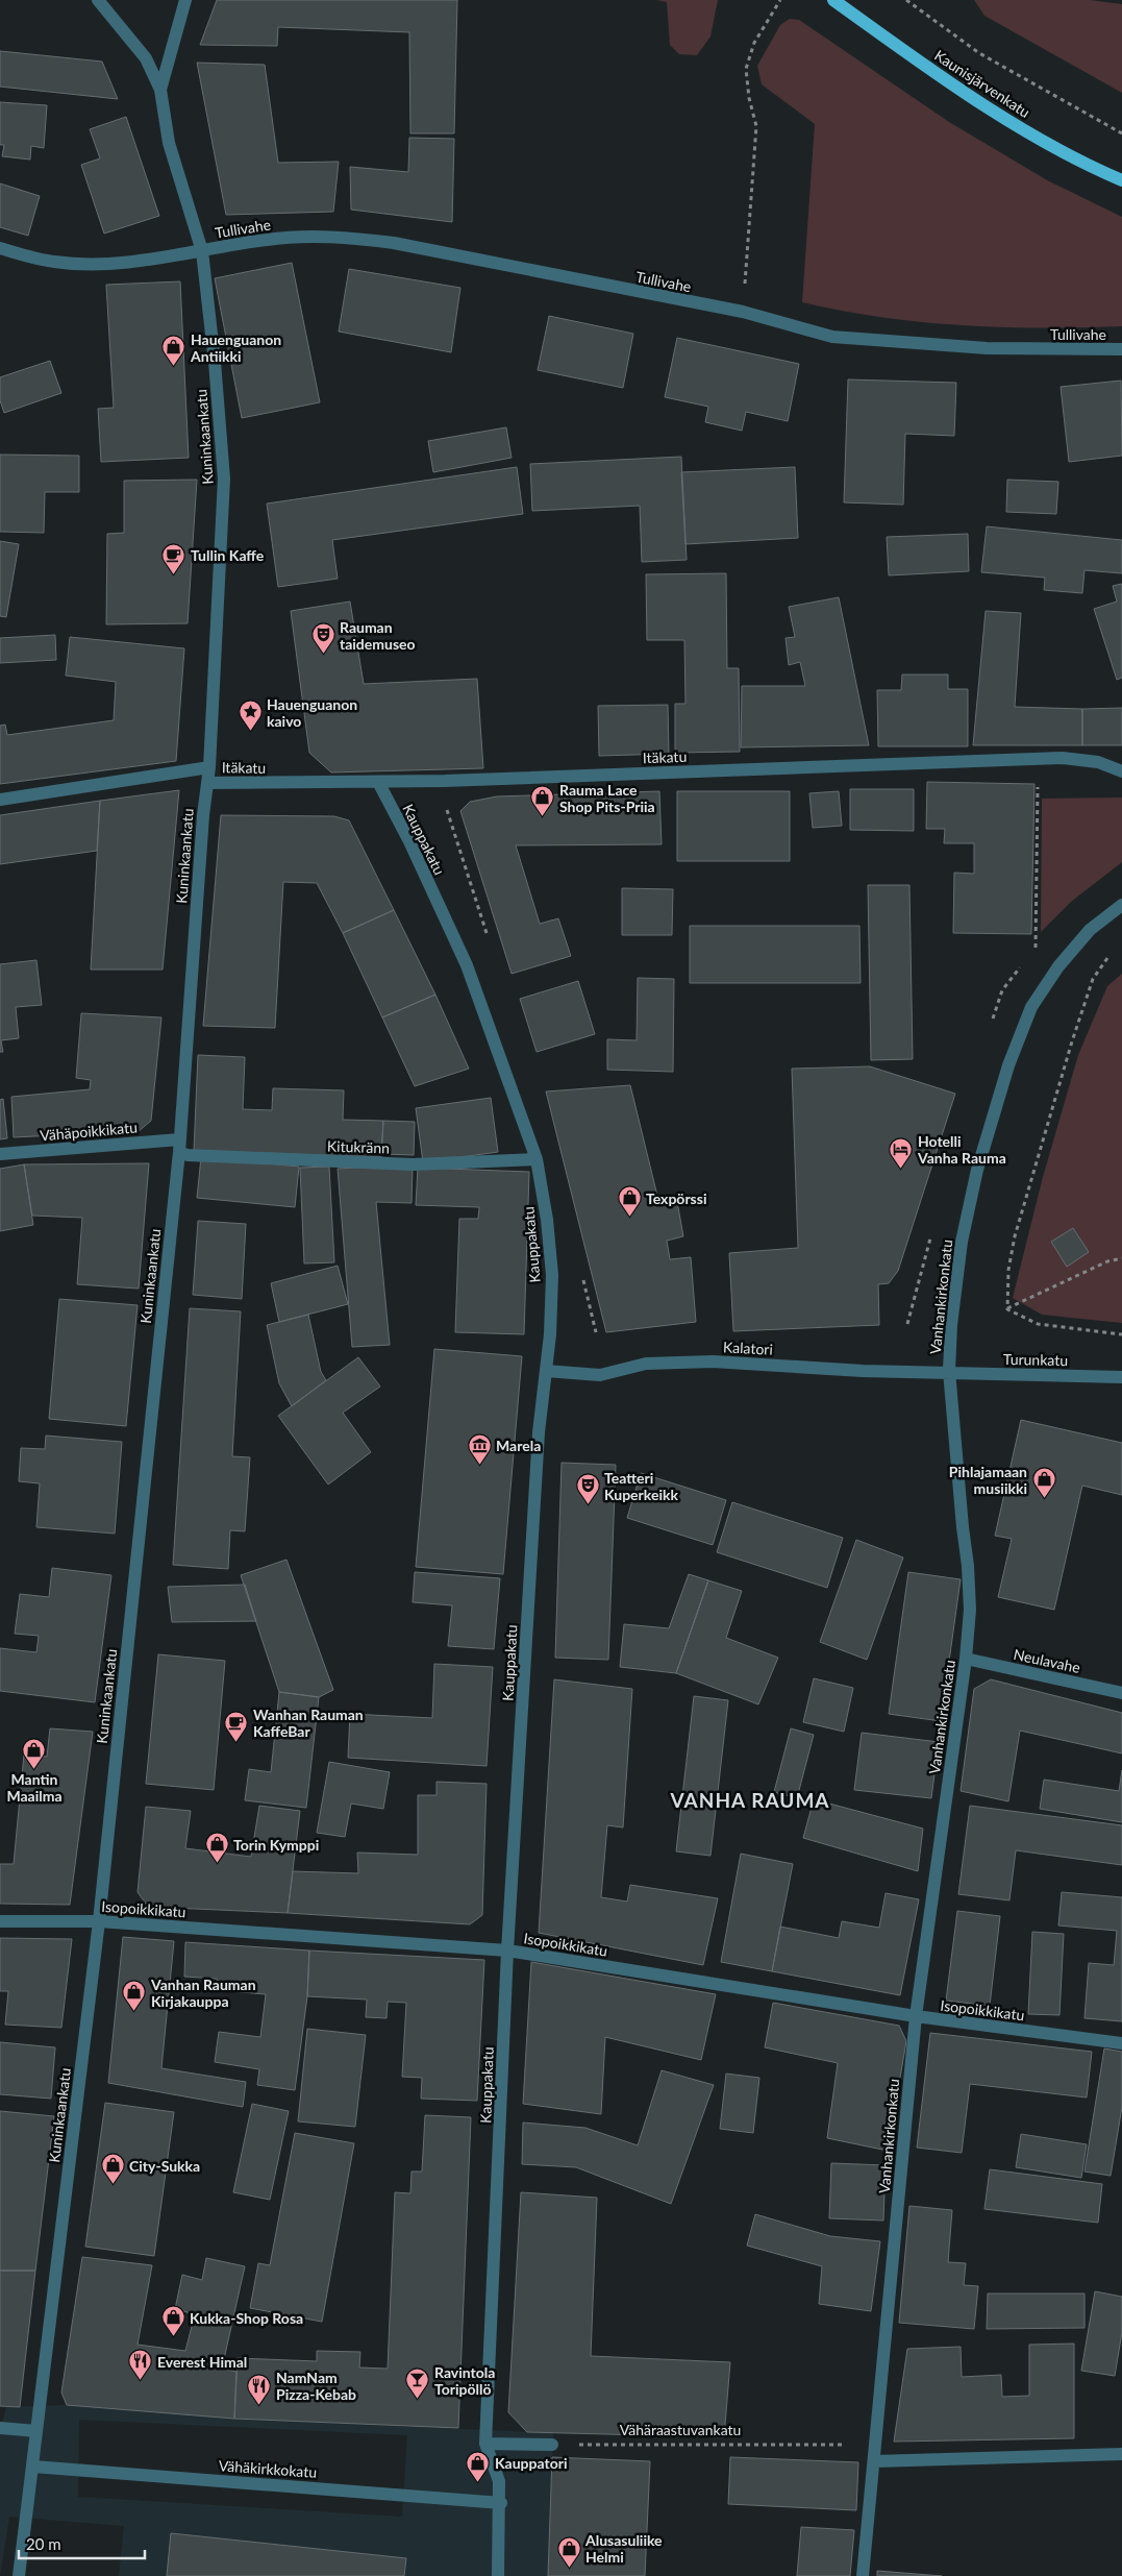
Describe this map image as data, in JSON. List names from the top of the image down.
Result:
{
  "streets": {
    "main road": ["Kaunisjärvenkatu"],
    "street": [
      "Tullivahe",
      "Kuninkaankatu",
      "Itäkatu",
      "Kauppakatu",
      "Vähäpoikkikatu",
      "Kitukränn",
      "Vanhankirkonkatu",
      "Kalatori",
      "Turunkatu",
      "Neulavahe",
      "Isopoikkikatu",
      "Vähäkirkkokatu"
    ],
    "path": ["Vähäraastuvankatu"]
  },
  "crossings": [
    ["Tullivahe", "Kuninkaankatu"],
    ["Kuninkaankatu", "Itäkatu"],
    ["Kuninkaankatu", "Vähäpoikkikatu"],
    ["Kuninkaankatu", "Kitukränn"],
    ["Kuninkaankatu", "Isopoikkikatu"],
    ["Kuninkaankatu", "Vähäkirkkokatu"],
    ["Itäkatu", "Kauppakatu"],
    ["Kauppakatu", "Kitukränn"],
    ["Kauppakatu", "Kalatori"],
    ["Kauppakatu", "Isopoikkikatu"],
    ["Kauppakatu", "Vähäkirkkokatu"],
    ["Vähäpoikkikatu", "Kitukränn"],
    ["Vanhankirkonkatu", "Kalatori"],
    ["Vanhankirkonkatu", "Turunkatu"],
    ["Vanhankirkonkatu", "Neulavahe"],
    ["Vanhankirkonkatu", "Isopoikkikatu"],
    ["Vanhankirkonkatu", "Vähäraastuvankatu"],
    ["Kalatori", "Turunkatu"]
  ],
  "districts": ["VANHA RAUMA"],
  "places": {
    "shop": [
      "Hauenguanon Antiikki",
      "Rauma Lace Shop Pits-Priia",
      "Texpörssi",
      "Pihlajamaan musiikki",
      "Mantin Maailma",
      "Torin Kymppi",
      "Vanhan Rauman Kirjakauppa",
      "City-Sukka",
      "Kukka-Shop Rosa",
      "Kauppatori",
      "Alusasuliike Helmi"
    ],
    "cafe": ["Tullin Kaffe", "Wanhan Rauman KaffeBar"],
    "theatre": ["Rauman taidemuseo", "Teatteri Kuperkeikk"],
    "place": ["Hauenguanon kaivo"],
    "hotel": ["Hotelli Vanha Rauma"],
    "museum": ["Marela"],
    "restaurant": ["Everest Himal", "NamNam Pizza-Kebab"],
    "bar": ["Ravintola Toripöllö"]
  },
  "scale_bar": "20 m"
}
